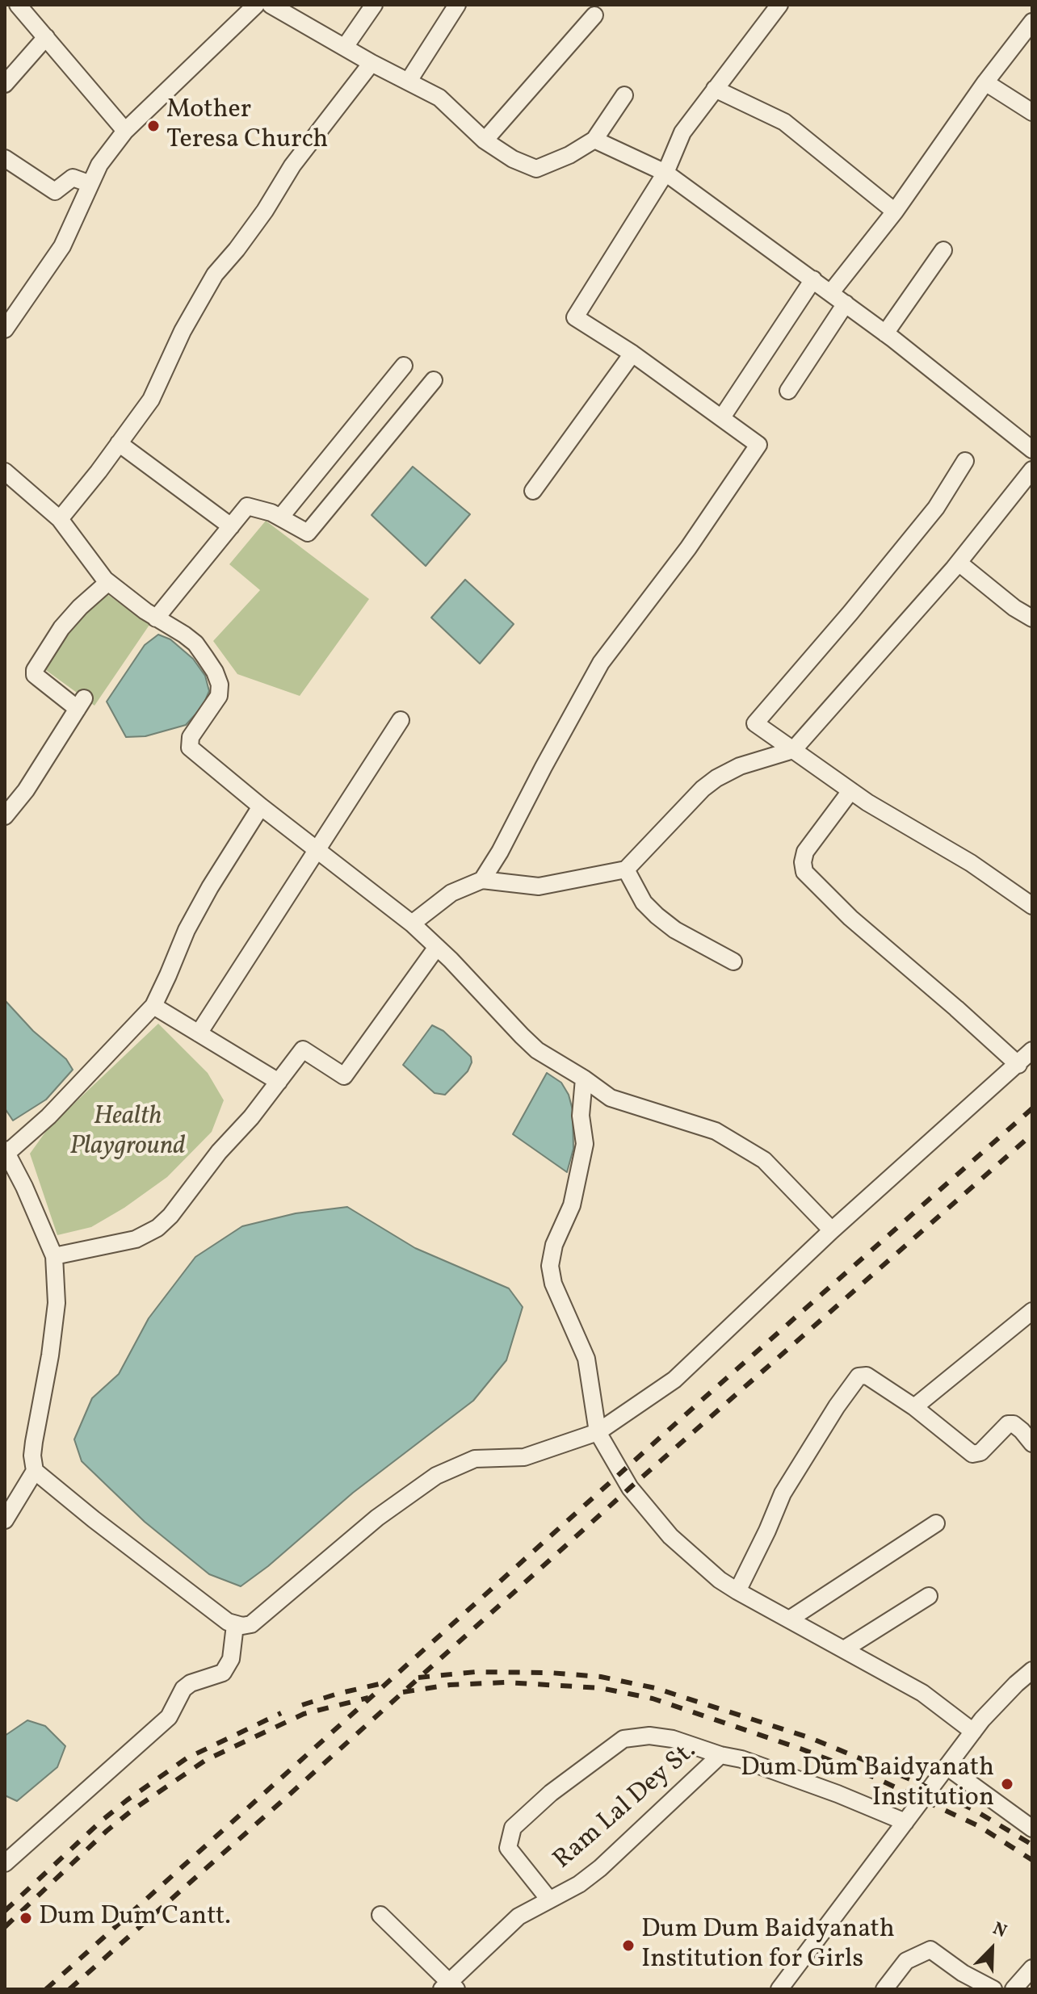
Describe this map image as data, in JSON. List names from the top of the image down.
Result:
{
  "streets": {
    "street": ["Ram Lal Dey St."]
  },
  "parks": ["Health Playground"],
  "places": [
    "Mother Teresa Church",
    "Dum Dum Baidyanath Institution",
    "Dum Dum Cantt.",
    "Dum Dum Baidyanath Institution for Girls"
  ],
  "north": "top right"
}
